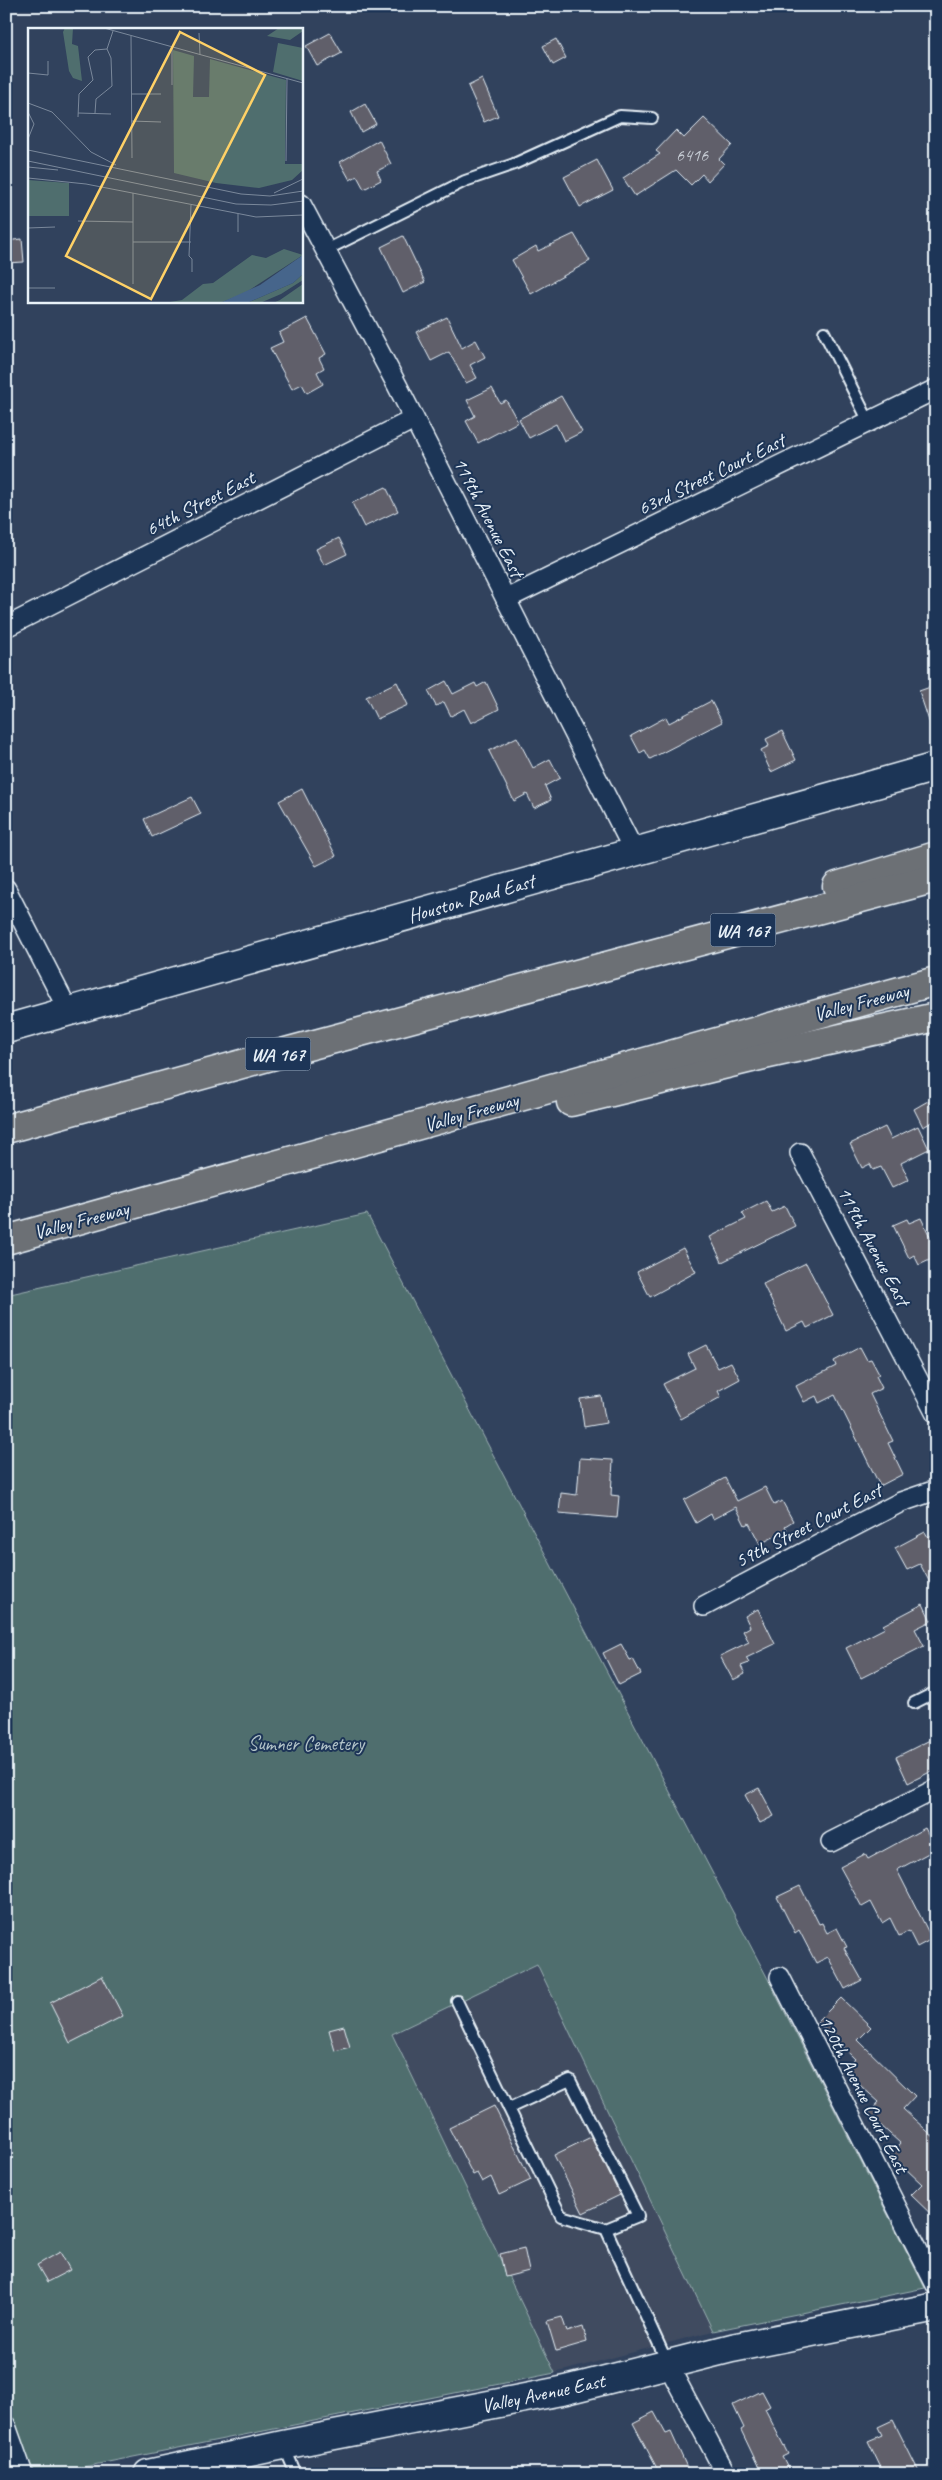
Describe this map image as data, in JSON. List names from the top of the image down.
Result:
{
  "streets": {
    "highway": ["WA 167", "Valley Freeway"],
    "street": [
      "63rd Street Court East",
      "64th Street East",
      "119th Avenue East",
      "Houston Road East",
      "59th Street Court East",
      "120th Avenue Court East",
      "Valley Avenue East"
    ]
  },
  "crossings": [
    ["63rd Street Court East", "119th Avenue East"],
    ["64th Street East", "119th Avenue East"],
    ["119th Avenue East", "Houston Road East"]
  ],
  "parks": ["Sumner Cemetery"],
  "house_numbers": ["6416"]
}
